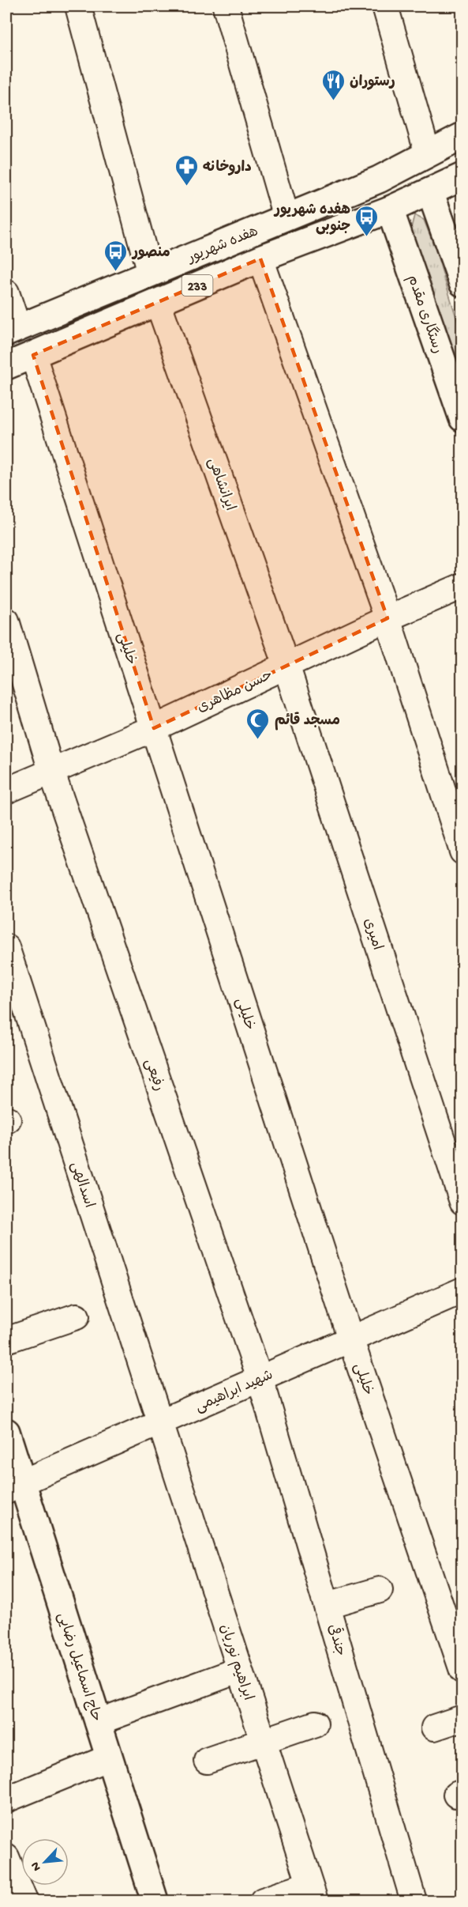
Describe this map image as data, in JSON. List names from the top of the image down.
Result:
{
  "streets": {
    "main road": [
      "هفده شهریور",
      "233",
      "رستگاری مقدم",
      "حاج اسماعیل رضایی"
    ],
    "street": [
      "ایرانشاهی",
      "خلیلی",
      "حسن مظاهری",
      "امیری",
      "رفیعی",
      "اسدالهی",
      "شهید ابراهیمی",
      "جندقی",
      "ابراهیم نوریان"
    ]
  },
  "crossings": [
    ["هفده شهریور", "رستگاری مقدم"],
    ["هفده شهریور", "ایرانشاهی"],
    ["هفده شهریور", "خلیلی"],
    ["ایرانشاهی", "حسن مظاهری"],
    ["ایرانشاهی", "امیری"],
    ["خلیلی", "حسن مظاهری"],
    ["خلیلی", "شهید ابراهیمی"],
    ["حسن مظاهری", "امیری"],
    ["حسن مظاهری", "رفیعی"],
    ["رفیعی", "شهید ابراهیمی"],
    ["رفیعی", "جندقی"],
    ["اسدالهی", "شهید ابراهیمی"],
    ["اسدالهی", "ابراهیم نوریان"],
    ["شهید ابراهیمی", "جندقی"],
    ["شهید ابراهیمی", "ابراهیم نوریان"],
    ["شهید ابراهیمی", "حاج اسماعیل رضایی"]
  ],
  "places": {
    "restaurant": ["رستوران"],
    "pharmacy": ["داروخانه"],
    "bus stop": ["هفده شهریور جنوبی", "منصور"],
    "mosque": ["مسجد قائم"]
  },
  "north": "bottom left"
}
